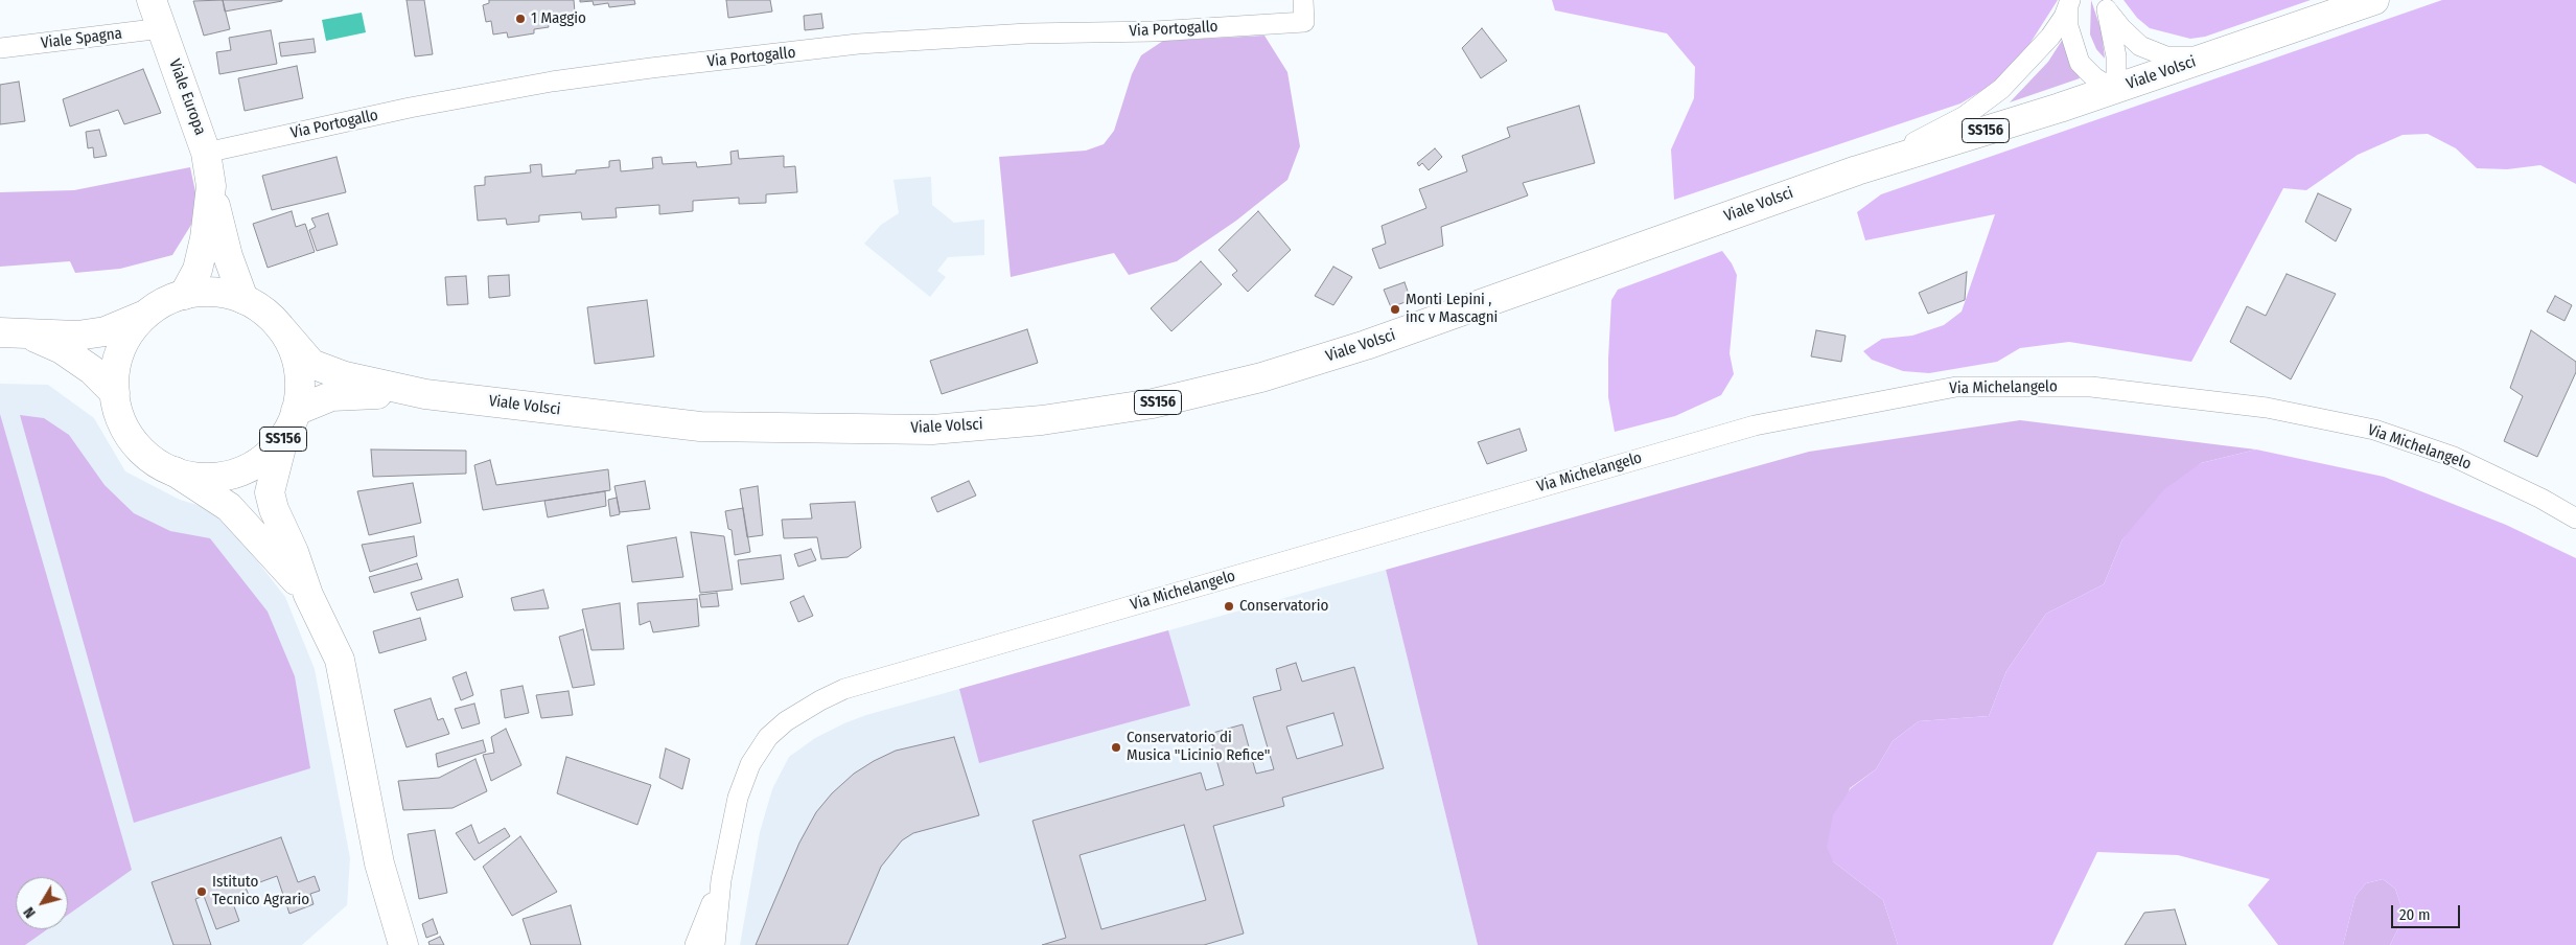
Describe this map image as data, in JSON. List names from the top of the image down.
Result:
{
  "streets": {
    "main road": ["Viale Volsci", "Viale Europa", "SS156"],
    "street": ["Via Portogallo", "Viale Spagna", "Via Michelangelo"]
  },
  "crossings": [
    ["Via Portogallo", "Viale Europa"],
    ["Viale Spagna", "Viale Europa"],
    ["Viale Volsci", "SS156"]
  ],
  "places": [
    "1 Maggio",
    "Monti Lepini , inc v Mascagni",
    "Conservatorio",
    "Conservatorio di Musica \"Licinio Refice\"",
    "Istituto Tecnico Agrario"
  ],
  "scale_bar": "20 m",
  "north": "bottom left"
}
